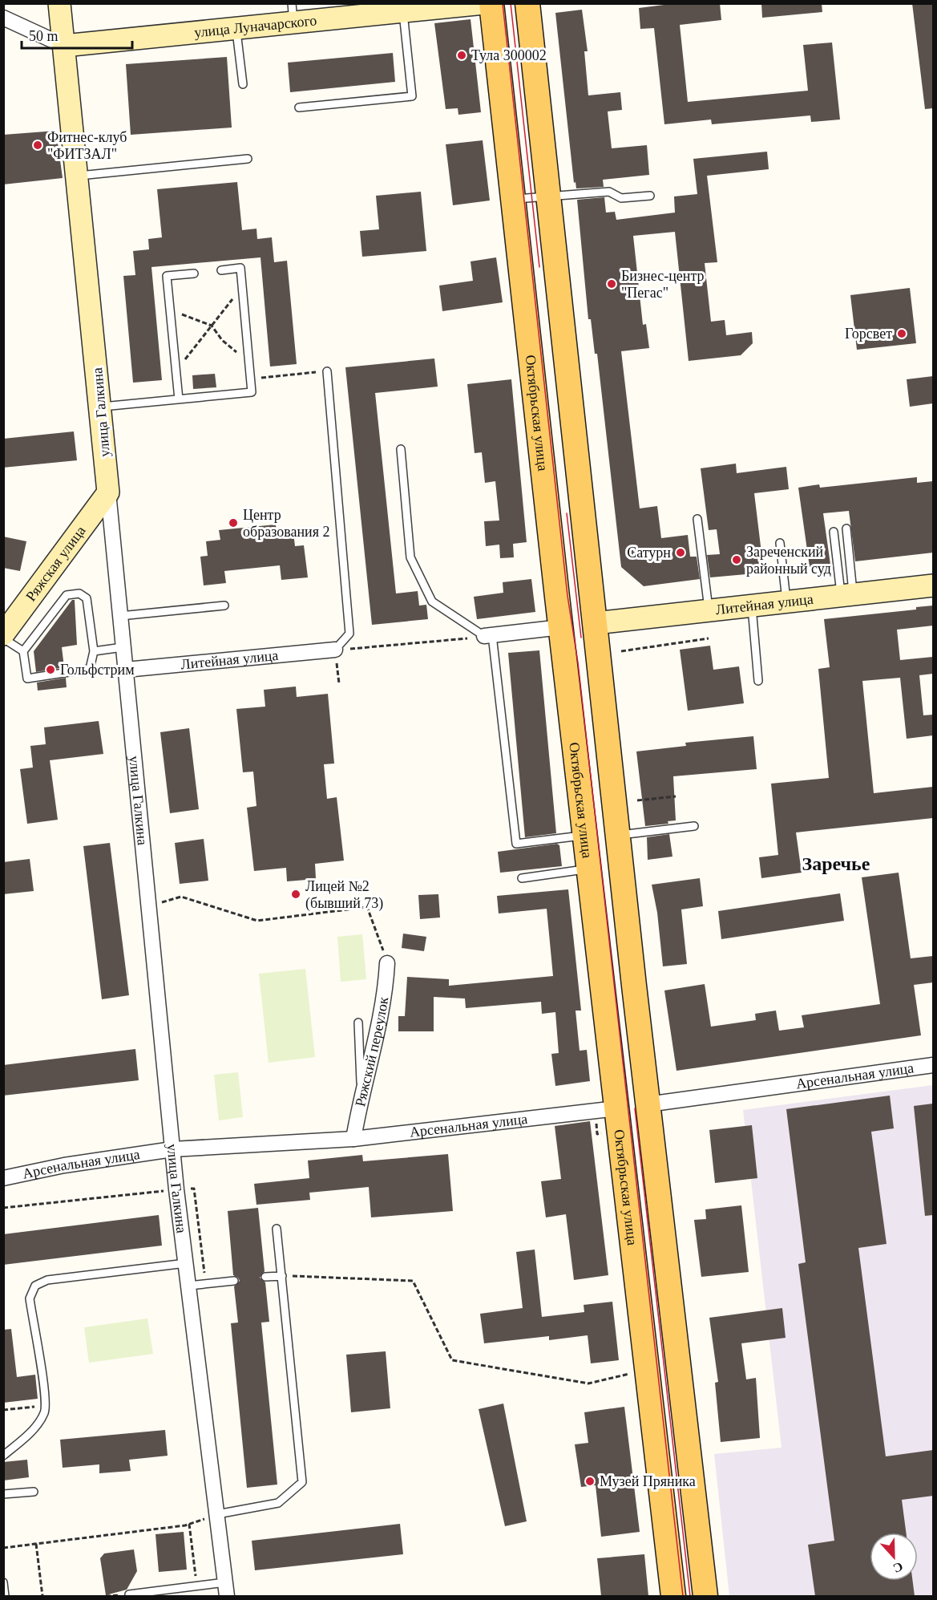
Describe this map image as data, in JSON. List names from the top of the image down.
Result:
{
  "streets": {
    "main road": ["Октябрьская улица", "Арсенальная улица"],
    "street": [
      "улица Луначарского",
      "улица Галкина",
      "Ряжская улица",
      "Литейная улица",
      "Ряжский переулок"
    ]
  },
  "crossings": [
    ["улица Луначарского", "улица Галкина"],
    ["улица Галкина", "Ряжская улица"],
    ["улица Галкина", "Литейная улица"],
    ["улица Галкина", "Арсенальная улица"],
    ["Октябрьская улица", "Арсенальная улица"],
    ["Ряжский переулок", "Арсенальная улица"]
  ],
  "districts": ["Заречье"],
  "places": [
    "Тула 300002",
    "Фитнес-клуб \"ФИТЗАЛ\"",
    "Бизнес-центр \"Пегас\"",
    "Горсвет",
    "Центр образования 2",
    "Сатурн",
    "Зареченский районный суд",
    "Гольфстрим",
    "Лицей №2 (бывший 73)",
    "Музей Пряника"
  ],
  "scale_bar": "50 m",
  "north": "bottom"
}
